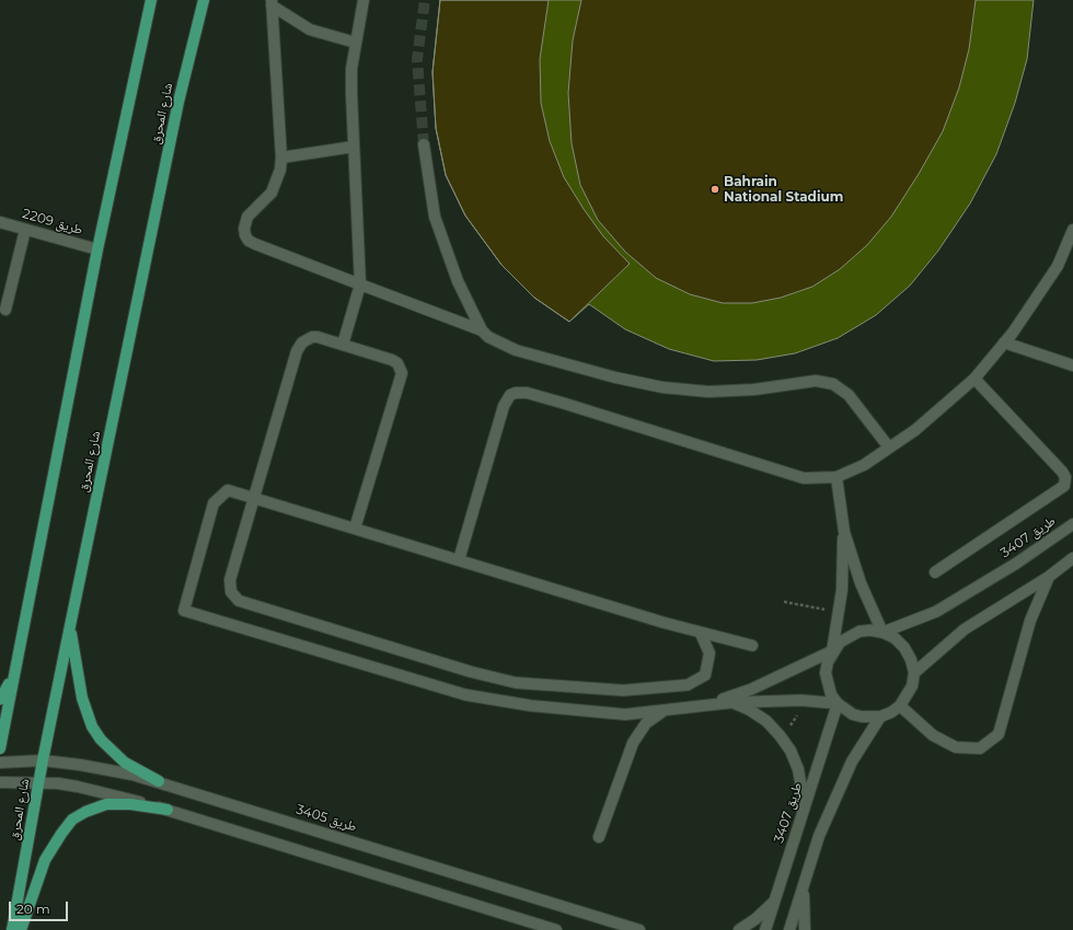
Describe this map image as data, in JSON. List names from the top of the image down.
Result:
{
  "streets": {
    "main road": ["شارع المحرق"],
    "street": ["طريق 2209", "طريق 3407", "طريق 3405"]
  },
  "crossings": [
    ["شارع المحرق", "طريق 3405"]
  ],
  "places": ["Bahrain National Stadium"],
  "scale_bar": "20 m"
}
